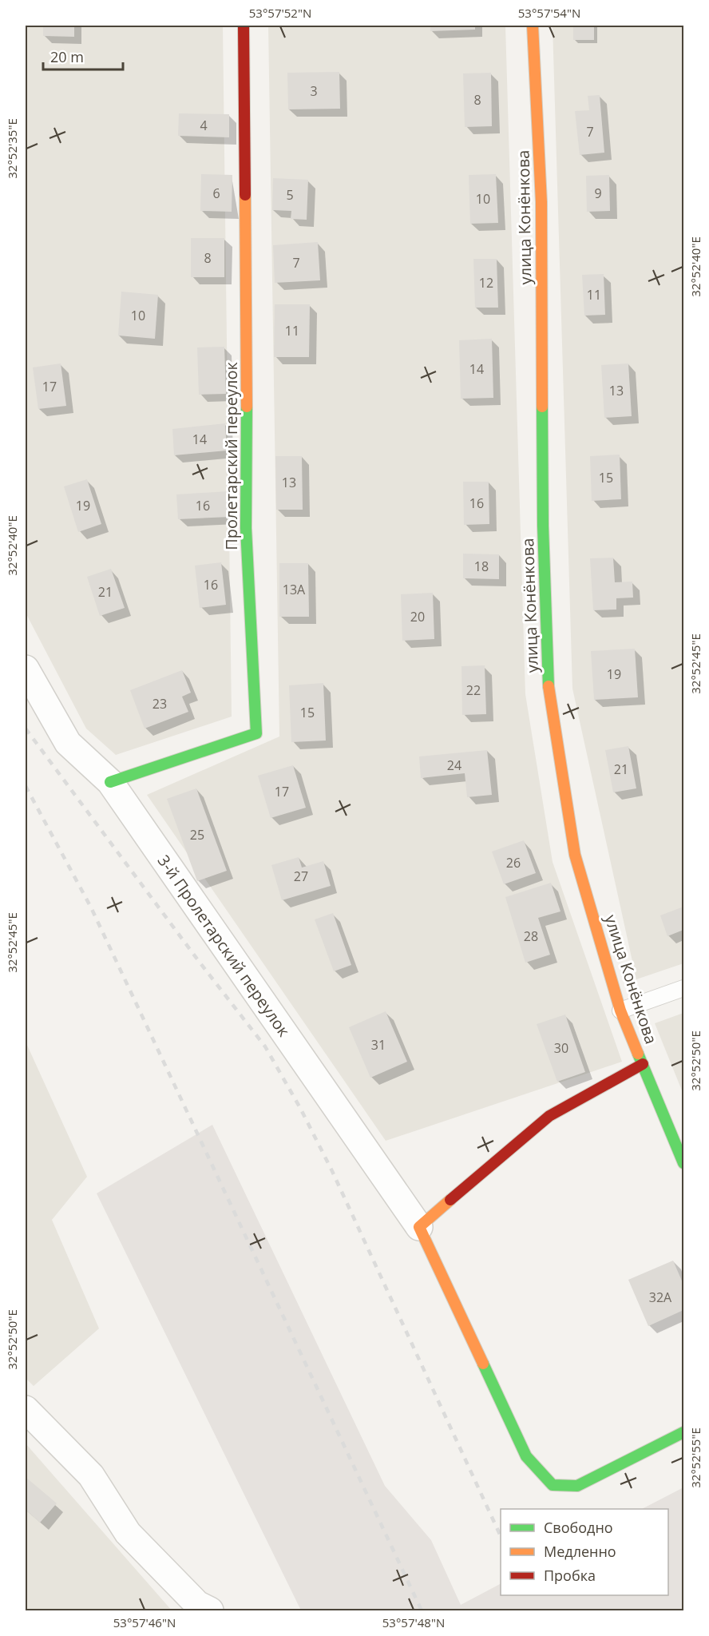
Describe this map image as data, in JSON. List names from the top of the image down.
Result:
{
  "streets": {
    "street": ["улица Конёнкова", "Пролетарский переулок", "3-й Пролетарский переулок"]
  },
  "crossings": [
    ["Пролетарский переулок", "3-й Пролетарский переулок"]
  ],
  "house_numbers": [
    "3",
    "8",
    "4",
    "7",
    "6",
    "9",
    "5",
    "10",
    "8",
    "7",
    "12",
    "11",
    "10",
    "11",
    "14",
    "17",
    "13",
    "14",
    "15",
    "13",
    "16",
    "19",
    "16",
    "18",
    "16",
    "13А",
    "21",
    "20",
    "19",
    "22",
    "23",
    "15",
    "24",
    "21",
    "17",
    "25",
    "26",
    "27",
    "28",
    "31",
    "30",
    "32А"
  ],
  "legend": ["Свободно", "Медленно", "Пробка"],
  "scale_bar": "20 m",
  "coordinates": [
    "53°57'52\"N",
    "53°57'54\"N",
    "32°52'35\"E",
    "32°52'40\"E",
    "32°52'45\"E",
    "32°52'50\"E",
    "32°52'55\"E",
    "53°57'46\"N",
    "53°57'48\"N"
  ]
}
